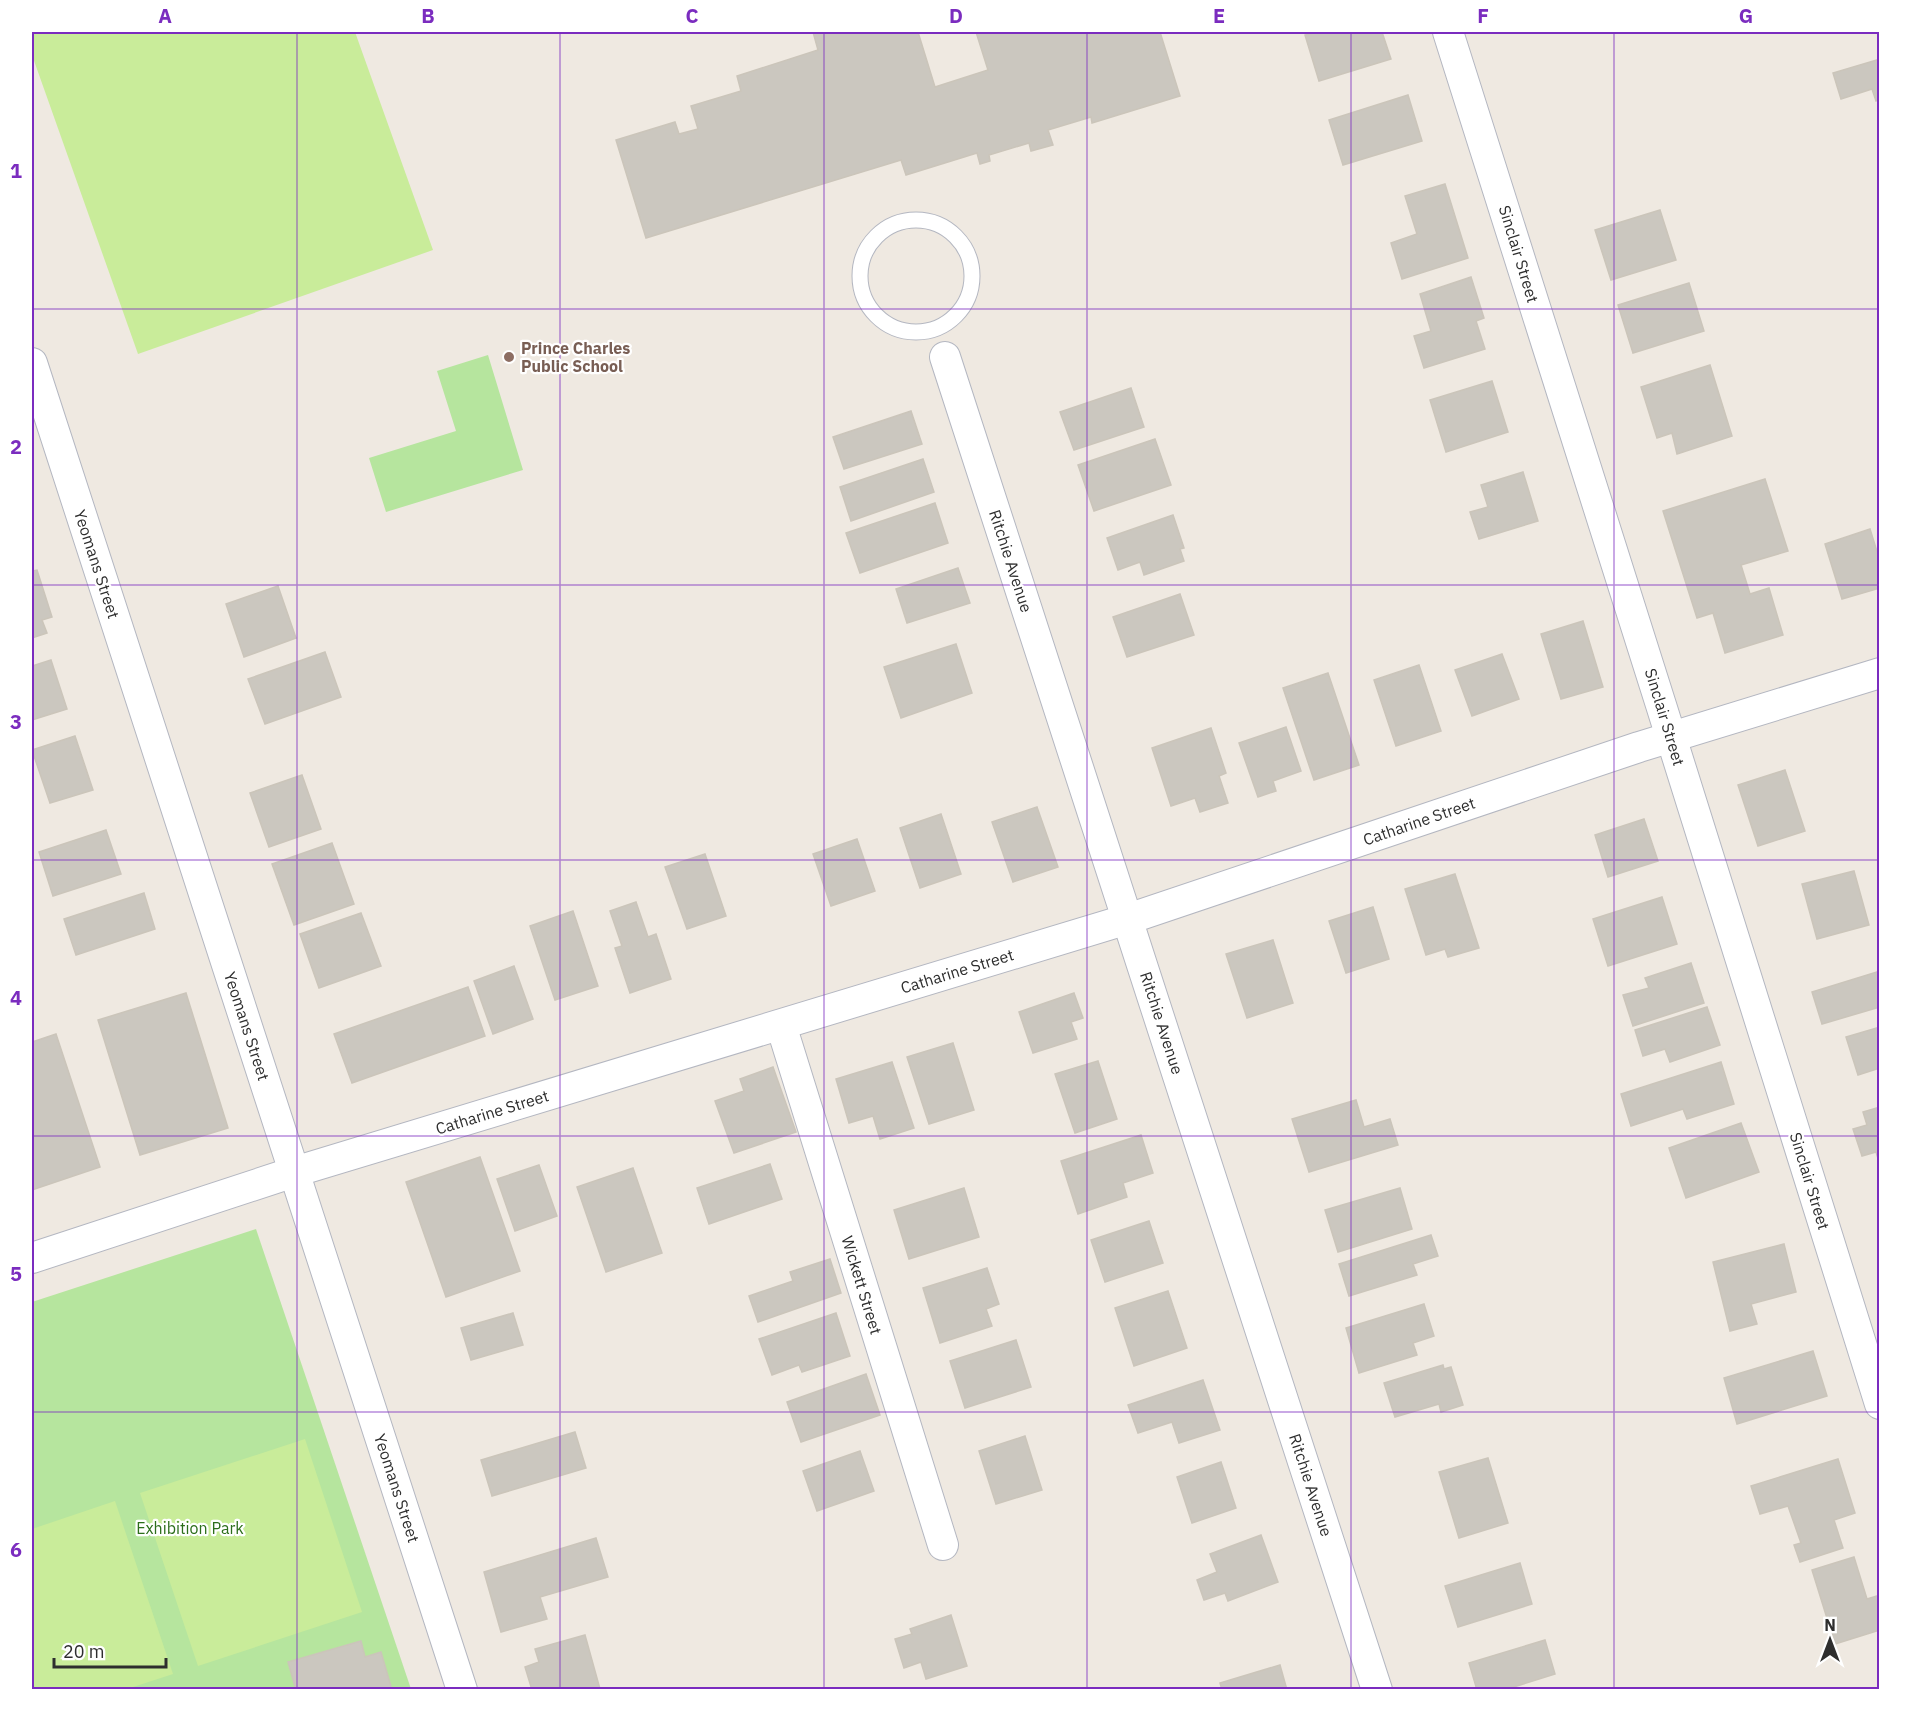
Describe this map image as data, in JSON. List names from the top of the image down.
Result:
{
  "streets": {
    "street": [
      "Sinclair Street",
      "Ritchie Avenue",
      "Yeomans Street",
      "Catharine Street",
      "Wickett Street"
    ]
  },
  "crossings": [
    ["Sinclair Street", "Catharine Street"],
    ["Ritchie Avenue", "Catharine Street"],
    ["Yeomans Street", "Catharine Street"],
    ["Catharine Street", "Wickett Street"]
  ],
  "parks": ["Exhibition Park"],
  "places": ["Prince Charles Public School"],
  "scale_bar": "20 m",
  "north": "top",
  "grid": {
    "columns": [
      "A",
      "B",
      "C",
      "D",
      "E",
      "F",
      "G"
    ],
    "rows": [
      "1",
      "2",
      "3",
      "4",
      "5",
      "6"
    ]
  }
}
